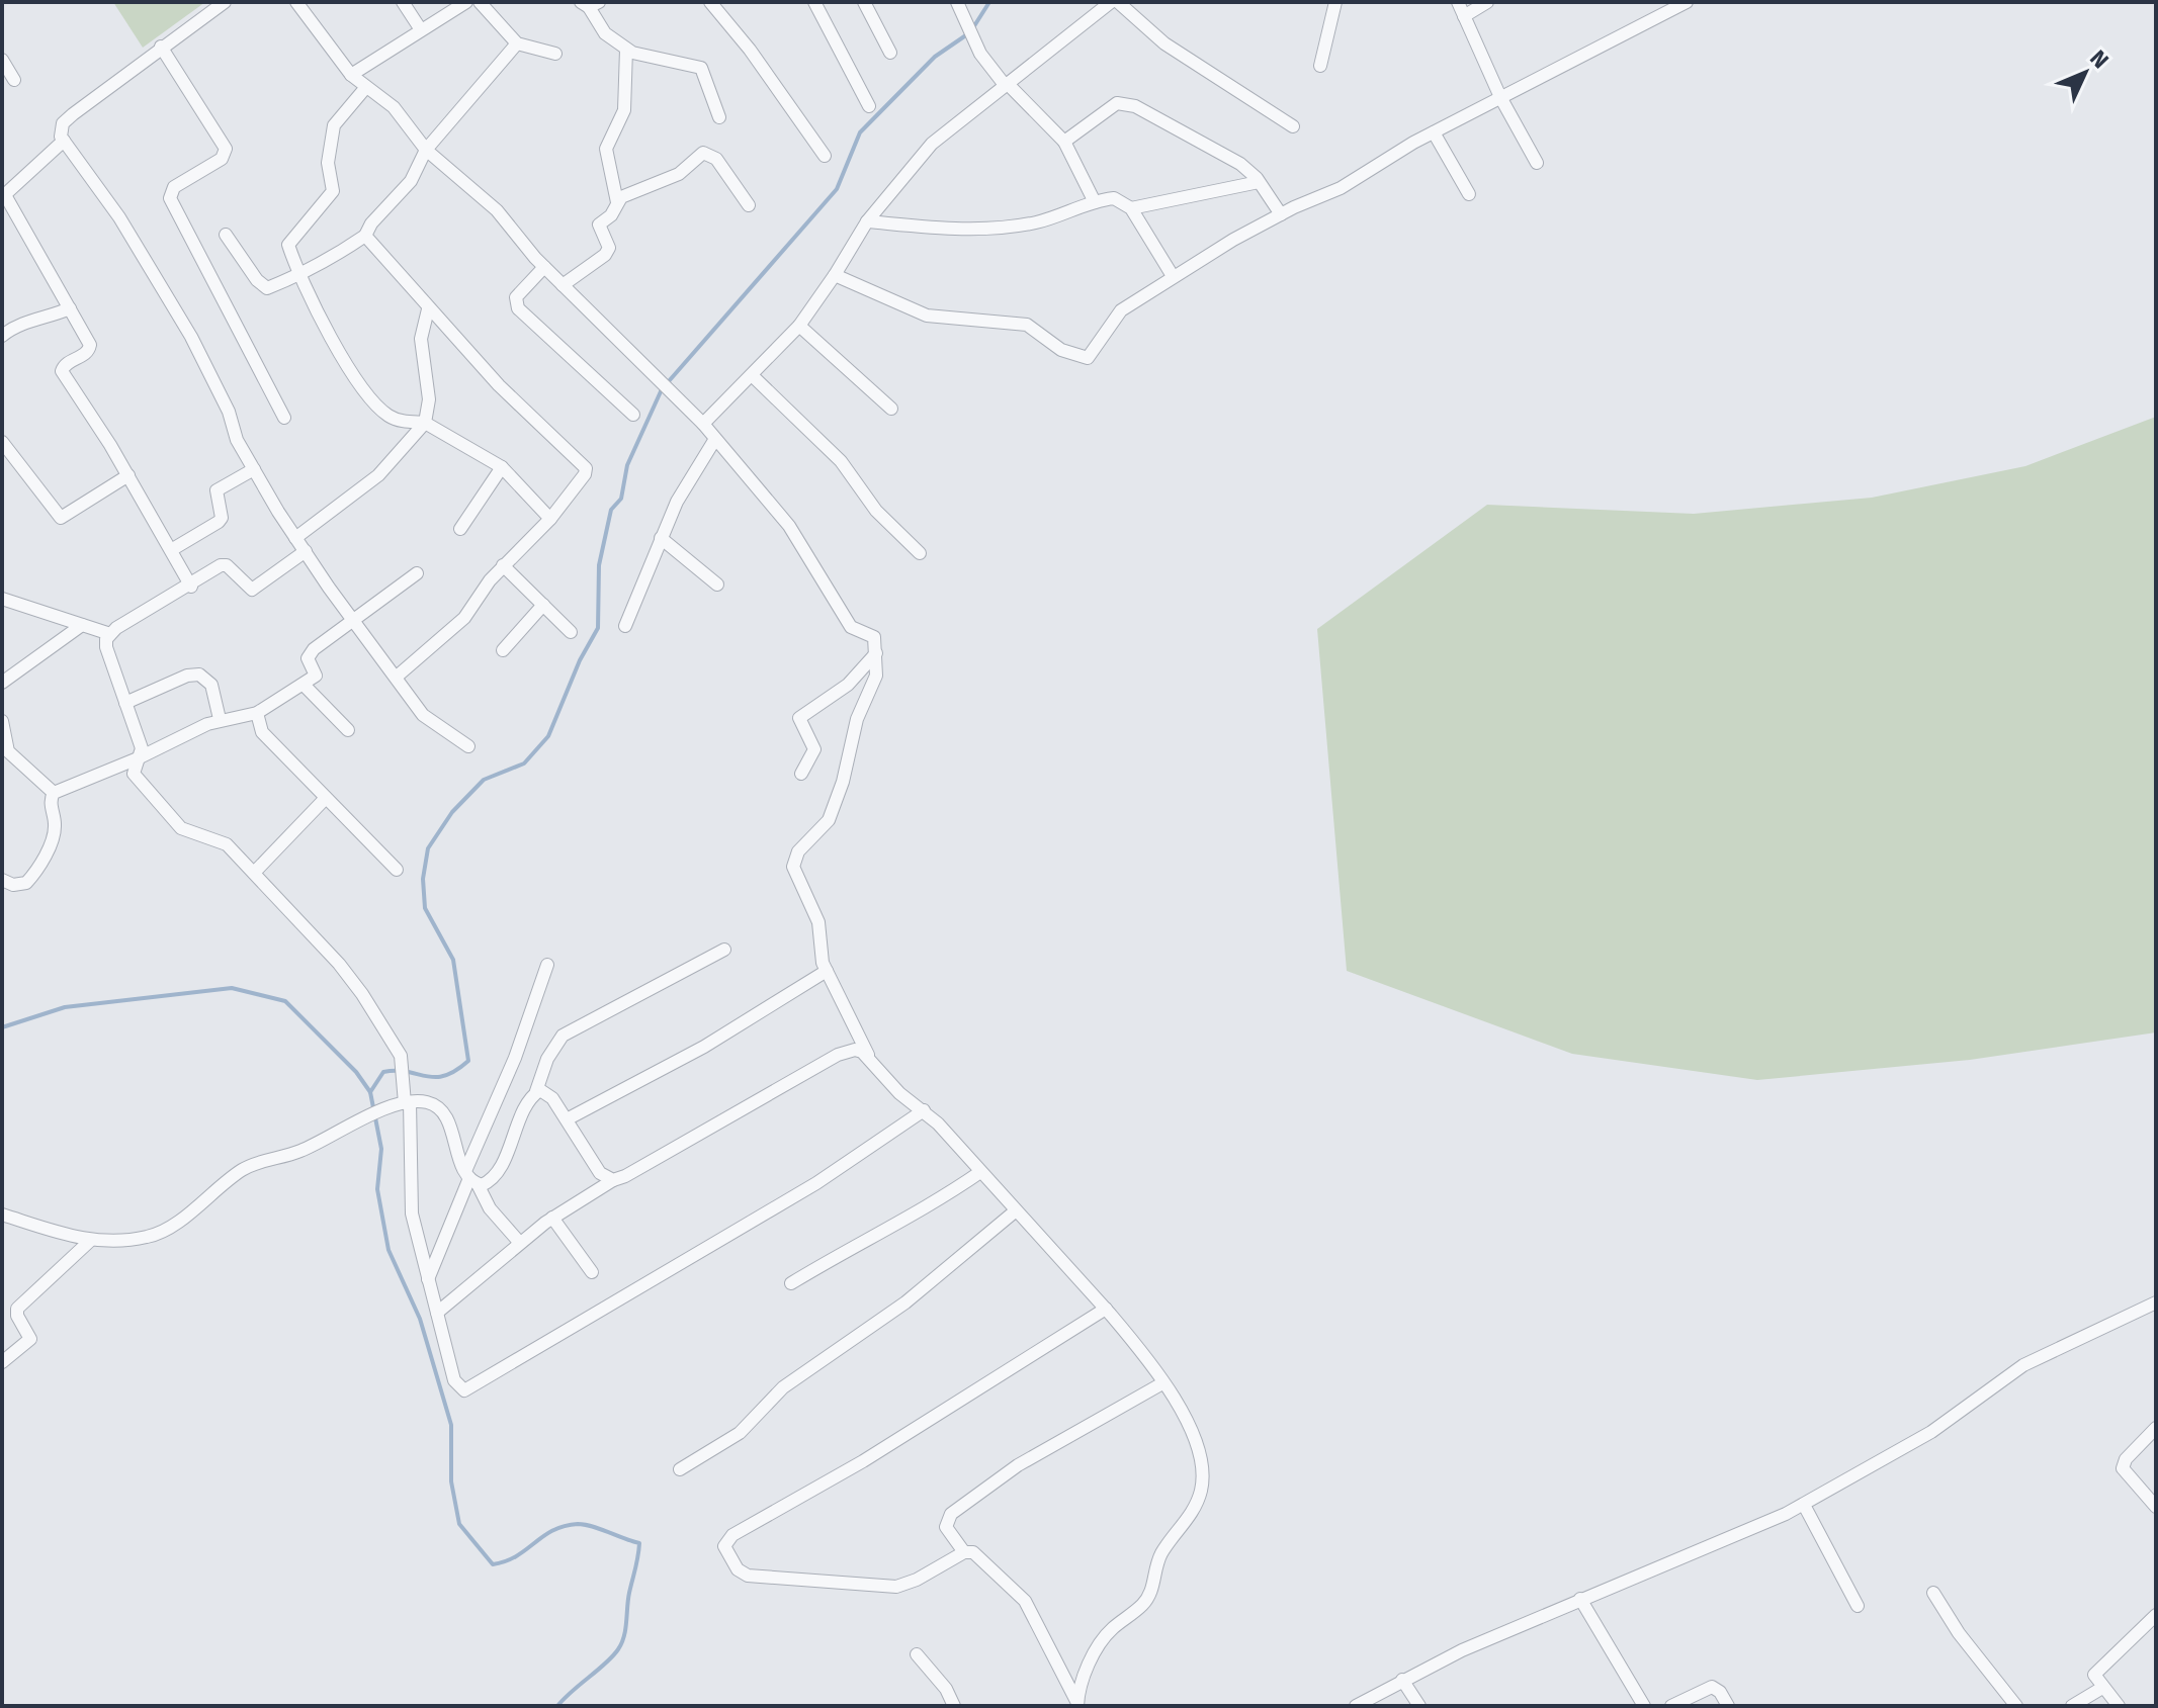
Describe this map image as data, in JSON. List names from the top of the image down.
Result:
{
  "north": "top right"
}
